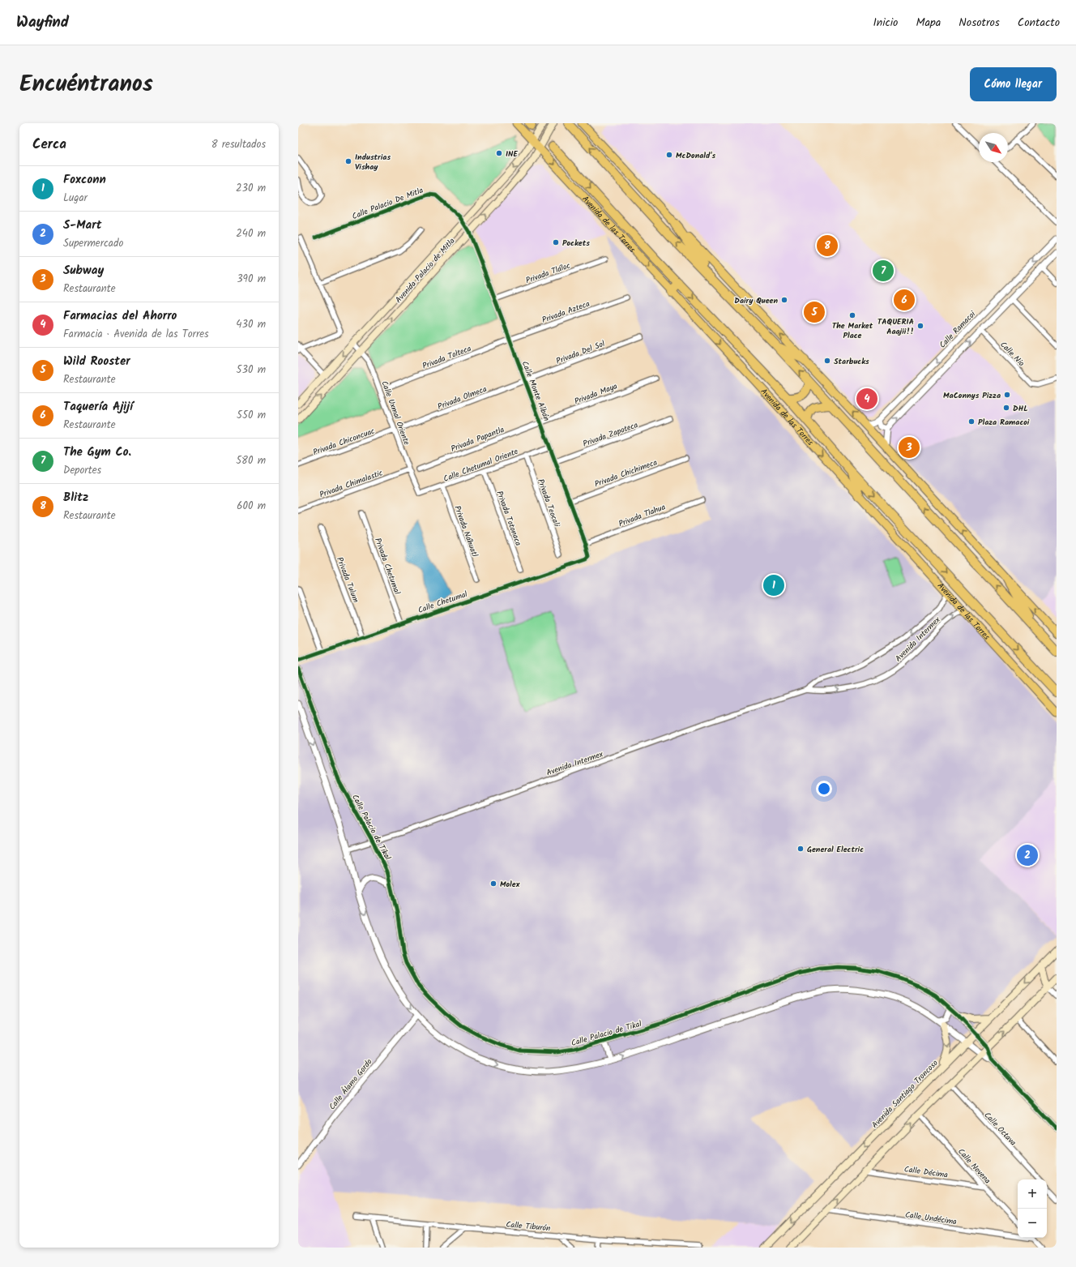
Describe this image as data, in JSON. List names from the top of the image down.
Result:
{
  "streets": {
    "highway": ["Avenida de las Torres"],
    "main road": ["Avenida Palacio de Mitla", "Avenida Santiago Troncoso"],
    "street": [
      "Calle Palacio De Mitla",
      "Privada Tláloc",
      "Privada Azteca",
      "Calle Ramacoi",
      "Privada Del Sol",
      "Calle Nio",
      "Privada Tolteca",
      "Calle Monte Albán",
      "Privada Maya",
      "Privada Olmeca",
      "Calle Uxmal Oriente",
      "Privada Zapoteca",
      "Privada Papantla",
      "Privada Chiconcuac",
      "Calle Chetumal Oriente",
      "Privada Chichimeca",
      "Privada Chimalastic",
      "Privada Teocali",
      "Privada Tlahua",
      "Privada Totonaca",
      "Privada Náhuatl",
      "Privada Chetumal",
      "Privada Tulum",
      "Calle Chetumal",
      "Avenida Intermex",
      "Calle Palacio de Tikal",
      "Calle Álamo Gordo",
      "Calle Octava",
      "Calle Novena",
      "Calle Décima",
      "Calle Undécima",
      "Calle Tiburón"
    ]
  },
  "crossings": [
    ["Calle Palacio De Mitla", "Avenida Palacio de Mitla"],
    ["Calle Palacio De Mitla", "Calle Monte Albán"],
    ["Avenida de las Torres", "Avenida Palacio de Mitla"],
    ["Avenida de las Torres", "Avenida Intermex"],
    ["Avenida Palacio de Mitla", "Calle Monte Albán"],
    ["Avenida Palacio de Mitla", "Calle Uxmal Oriente"],
    ["Privada Tláloc", "Calle Monte Albán"],
    ["Privada Azteca", "Privada Tolteca"],
    ["Privada Azteca", "Calle Monte Albán"],
    ["Privada Del Sol", "Calle Monte Albán"],
    ["Privada Del Sol", "Privada Olmeca"],
    ["Privada Tolteca", "Calle Monte Albán"],
    ["Calle Monte Albán", "Privada Maya"],
    ["Calle Monte Albán", "Privada Olmeca"],
    ["Calle Monte Albán", "Privada Zapoteca"],
    ["Calle Monte Albán", "Privada Papantla"],
    ["Calle Monte Albán", "Calle Chetumal Oriente"],
    ["Calle Monte Albán", "Privada Chichimeca"],
    ["Calle Monte Albán", "Privada Tlahua"],
    ["Calle Monte Albán", "Calle Chetumal"],
    ["Privada Maya", "Privada Papantla"],
    ["Calle Uxmal Oriente", "Privada Chiconcuac"],
    ["Calle Uxmal Oriente", "Calle Chetumal Oriente"],
    ["Calle Uxmal Oriente", "Privada Chimalastic"],
    ["Calle Chetumal Oriente", "Privada Teocali"],
    ["Calle Chetumal Oriente", "Privada Totonaca"],
    ["Calle Chetumal Oriente", "Privada Náhuatl"],
    ["Privada Chetumal", "Calle Chetumal"],
    ["Privada Tulum", "Calle Chetumal"],
    ["Avenida Intermex", "Calle Palacio de Tikal"],
    ["Calle Palacio de Tikal", "Avenida Santiago Troncoso"],
    ["Calle Novena", "Calle Décima"]
  ],
  "places": [
    "INE",
    "McDonald's",
    "Industrias Vishay",
    "Pockets",
    "Dairy Queen",
    "The Market Place",
    "TAQUERIA Aaajii!!",
    "Starbucks",
    "MaConnys Pizza",
    "DHL",
    "Plaza Ramacoi",
    "General Electric",
    "Molex"
  ],
  "north": "bottom right",
  "page": {
    "header": "Wayfind",
    "nav": [
      "Inicio",
      "Mapa",
      "Nosotros",
      "Contacto"
    ],
    "title": "Encuéntranos",
    "buttons": "Cómo llegar",
    "heading": ["Cerca", "8 resultados"],
    "list": [
      {
        "mark": "1",
        "name": "Foxconn",
        "note": "Lugar",
        "value": "230 m"
      },
      {
        "mark": "2",
        "name": "S-Mart",
        "note": "Supermercado",
        "value": "240 m"
      },
      {
        "mark": "3",
        "name": "Subway",
        "note": "Restaurante",
        "value": "390 m"
      },
      {
        "mark": "4",
        "name": "Farmacias del Ahorro",
        "note": "Farmacia · Avenida de las Torres",
        "value": "430 m"
      },
      {
        "mark": "5",
        "name": "Wild Rooster",
        "note": "Restaurante",
        "value": "530 m"
      },
      {
        "mark": "6",
        "name": "Taquería Ajijí",
        "note": "Restaurante",
        "value": "550 m"
      },
      {
        "mark": "7",
        "name": "The Gym Co.",
        "note": "Deportes",
        "value": "580 m"
      },
      {
        "mark": "8",
        "name": "Blitz",
        "note": "Restaurante",
        "value": "600 m"
      }
    ],
    "pins": [
      "8",
      "7",
      "6",
      "5",
      "4",
      "3",
      "1",
      "2"
    ],
    "map_buttons": ["+", "−"]
  }
}
